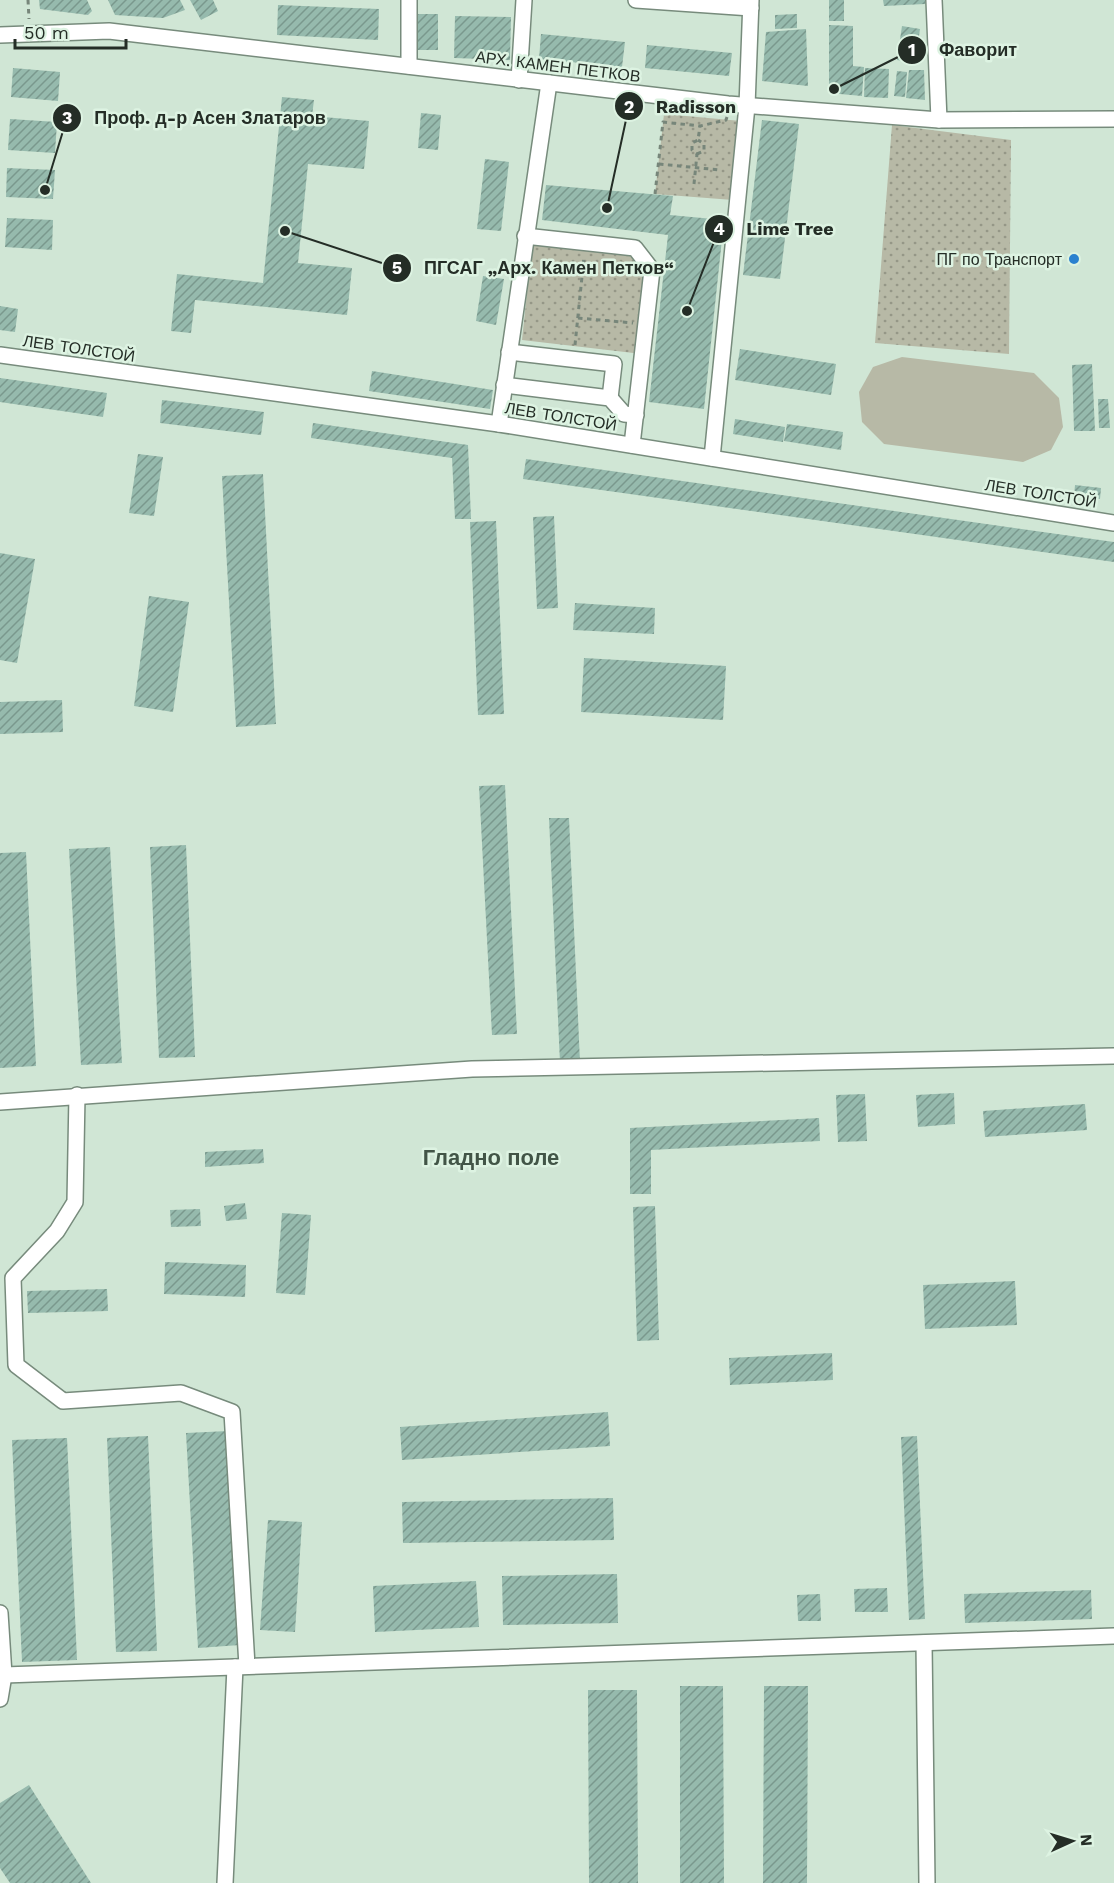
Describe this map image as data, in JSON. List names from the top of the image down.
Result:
{
  "streets": {
    "street": ["АРХ. КАМЕН ПЕТКОВ", "ЛЕВ ТОЛСТОЙ"]
  },
  "districts": ["Гладно поле"],
  "places": [
    "Фаворит",
    "Проф. д-р Асен Златаров",
    "Radisson",
    "ПГСАГ „Арх. Камен Петков“",
    "ПГ по Транспорт",
    "Lime Tree"
  ],
  "scale_bar": "50 m",
  "north": "right"
}
